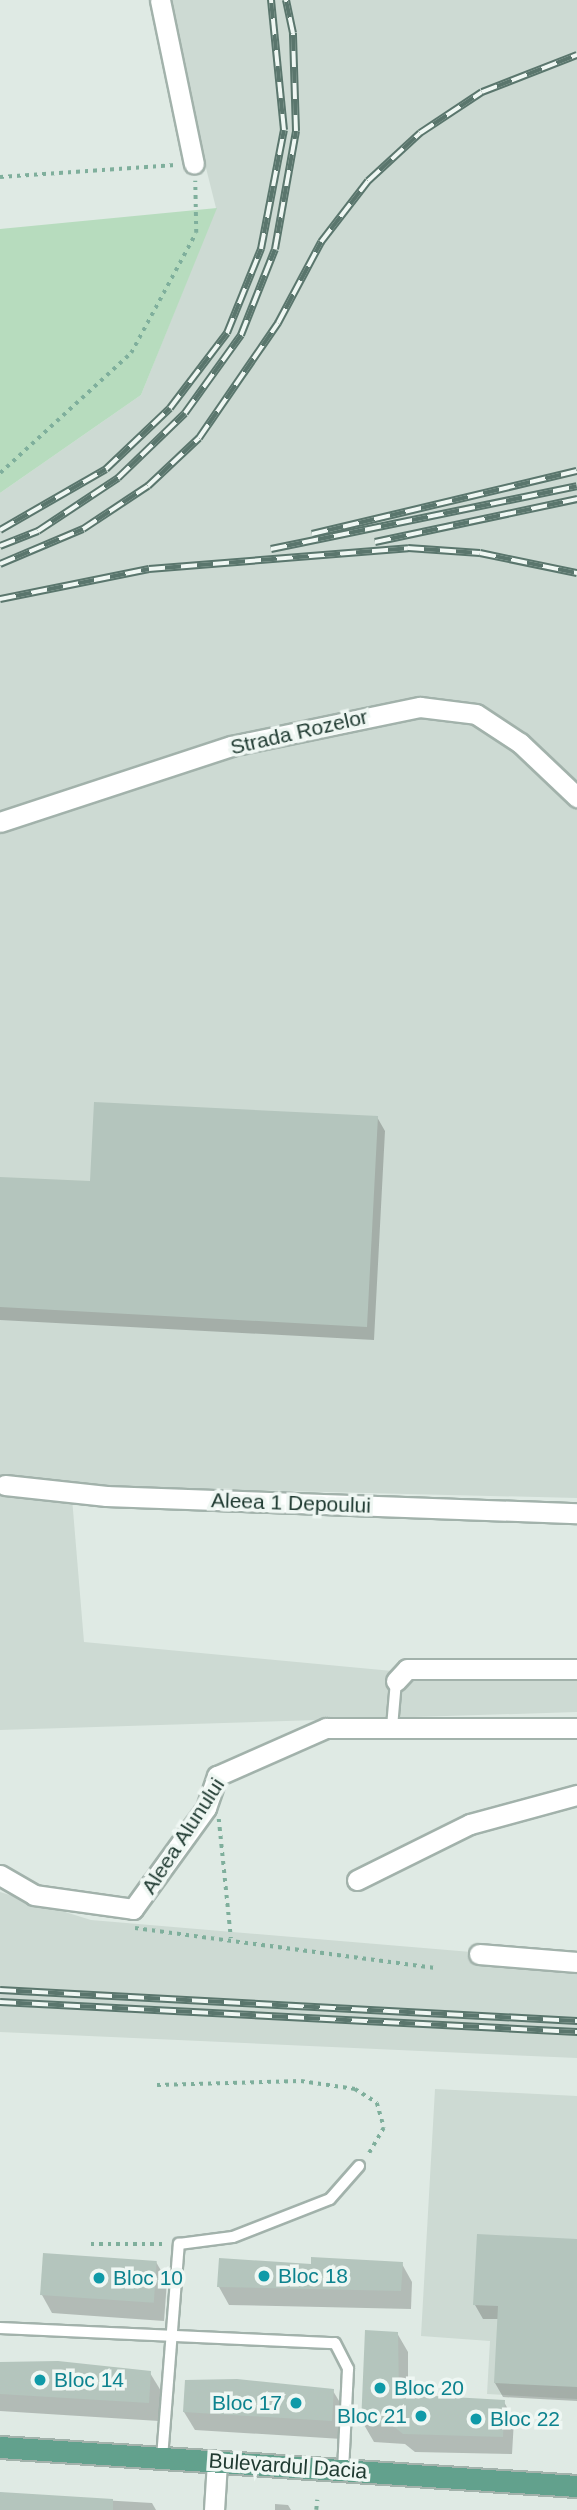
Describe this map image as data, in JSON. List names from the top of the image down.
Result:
{
  "streets": {
    "main road": ["Bulevardul Dacia"],
    "street": ["Strada Rozelor", "Aleea 1 Depoului", "Aleea Alunului"]
  },
  "places": [
    "Bloc 18",
    "Bloc 10",
    "Bloc 14",
    "Bloc 20",
    "Bloc 17",
    "Bloc 21",
    "Bloc 22"
  ]
}
